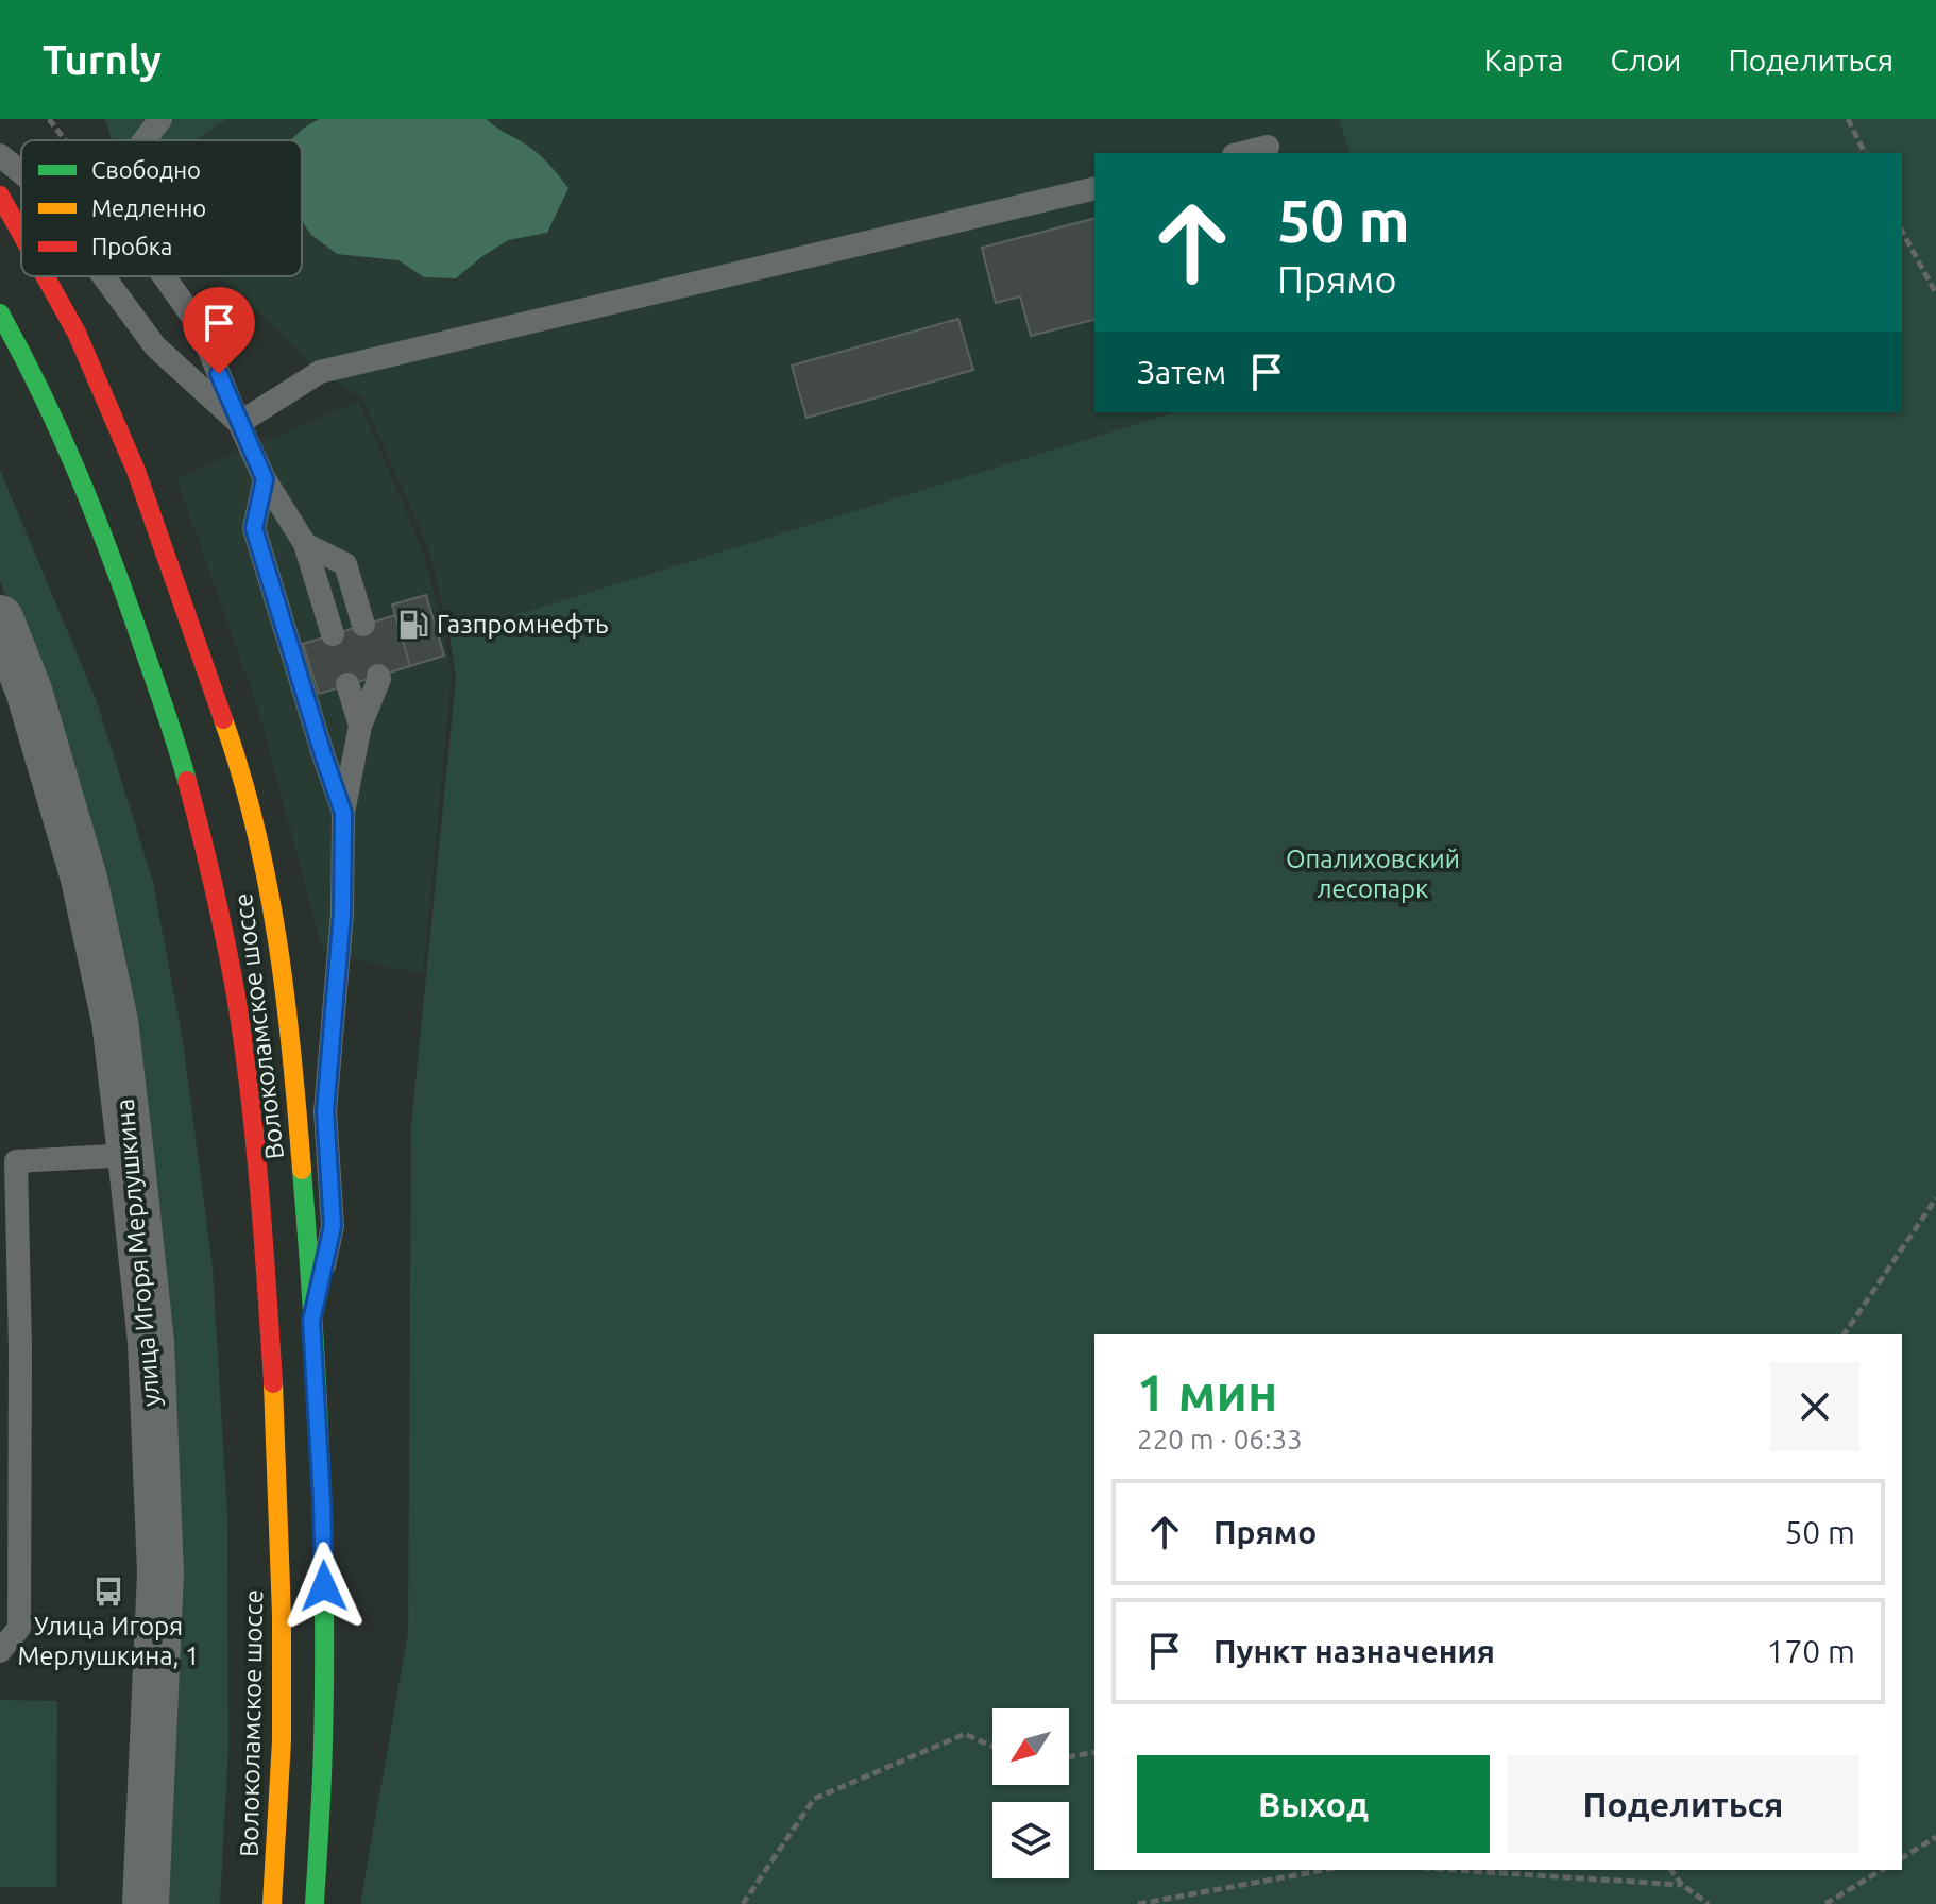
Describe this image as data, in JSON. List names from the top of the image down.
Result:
{
  "streets": {
    "main road": ["Волоколамское шоссе"],
    "street": ["улица Игоря Мерлушкина"]
  },
  "parks": ["Опалиховский лесопарк"],
  "places": {
    "fuel station": ["Газпромнефть"],
    "bus stop": ["Улица Игоря Мерлушкина, 1"]
  },
  "legend": ["Свободно", "Медленно", "Пробка"],
  "north": "bottom left",
  "page": {
    "header": "Turnly",
    "nav": ["Карта", "Слои", "Поделиться"],
    "turn": ["50 m", "Прямо"],
    "then": "Затем",
    "heading": ["1 мин", "220 m · 06:33"],
    "list": [
      {
        "name": "Прямо",
        "value": "50 m"
      },
      {
        "name": "Пункт назначения",
        "value": "170 m"
      }
    ],
    "buttons": ["Выход", "Поделиться"]
  }
}
